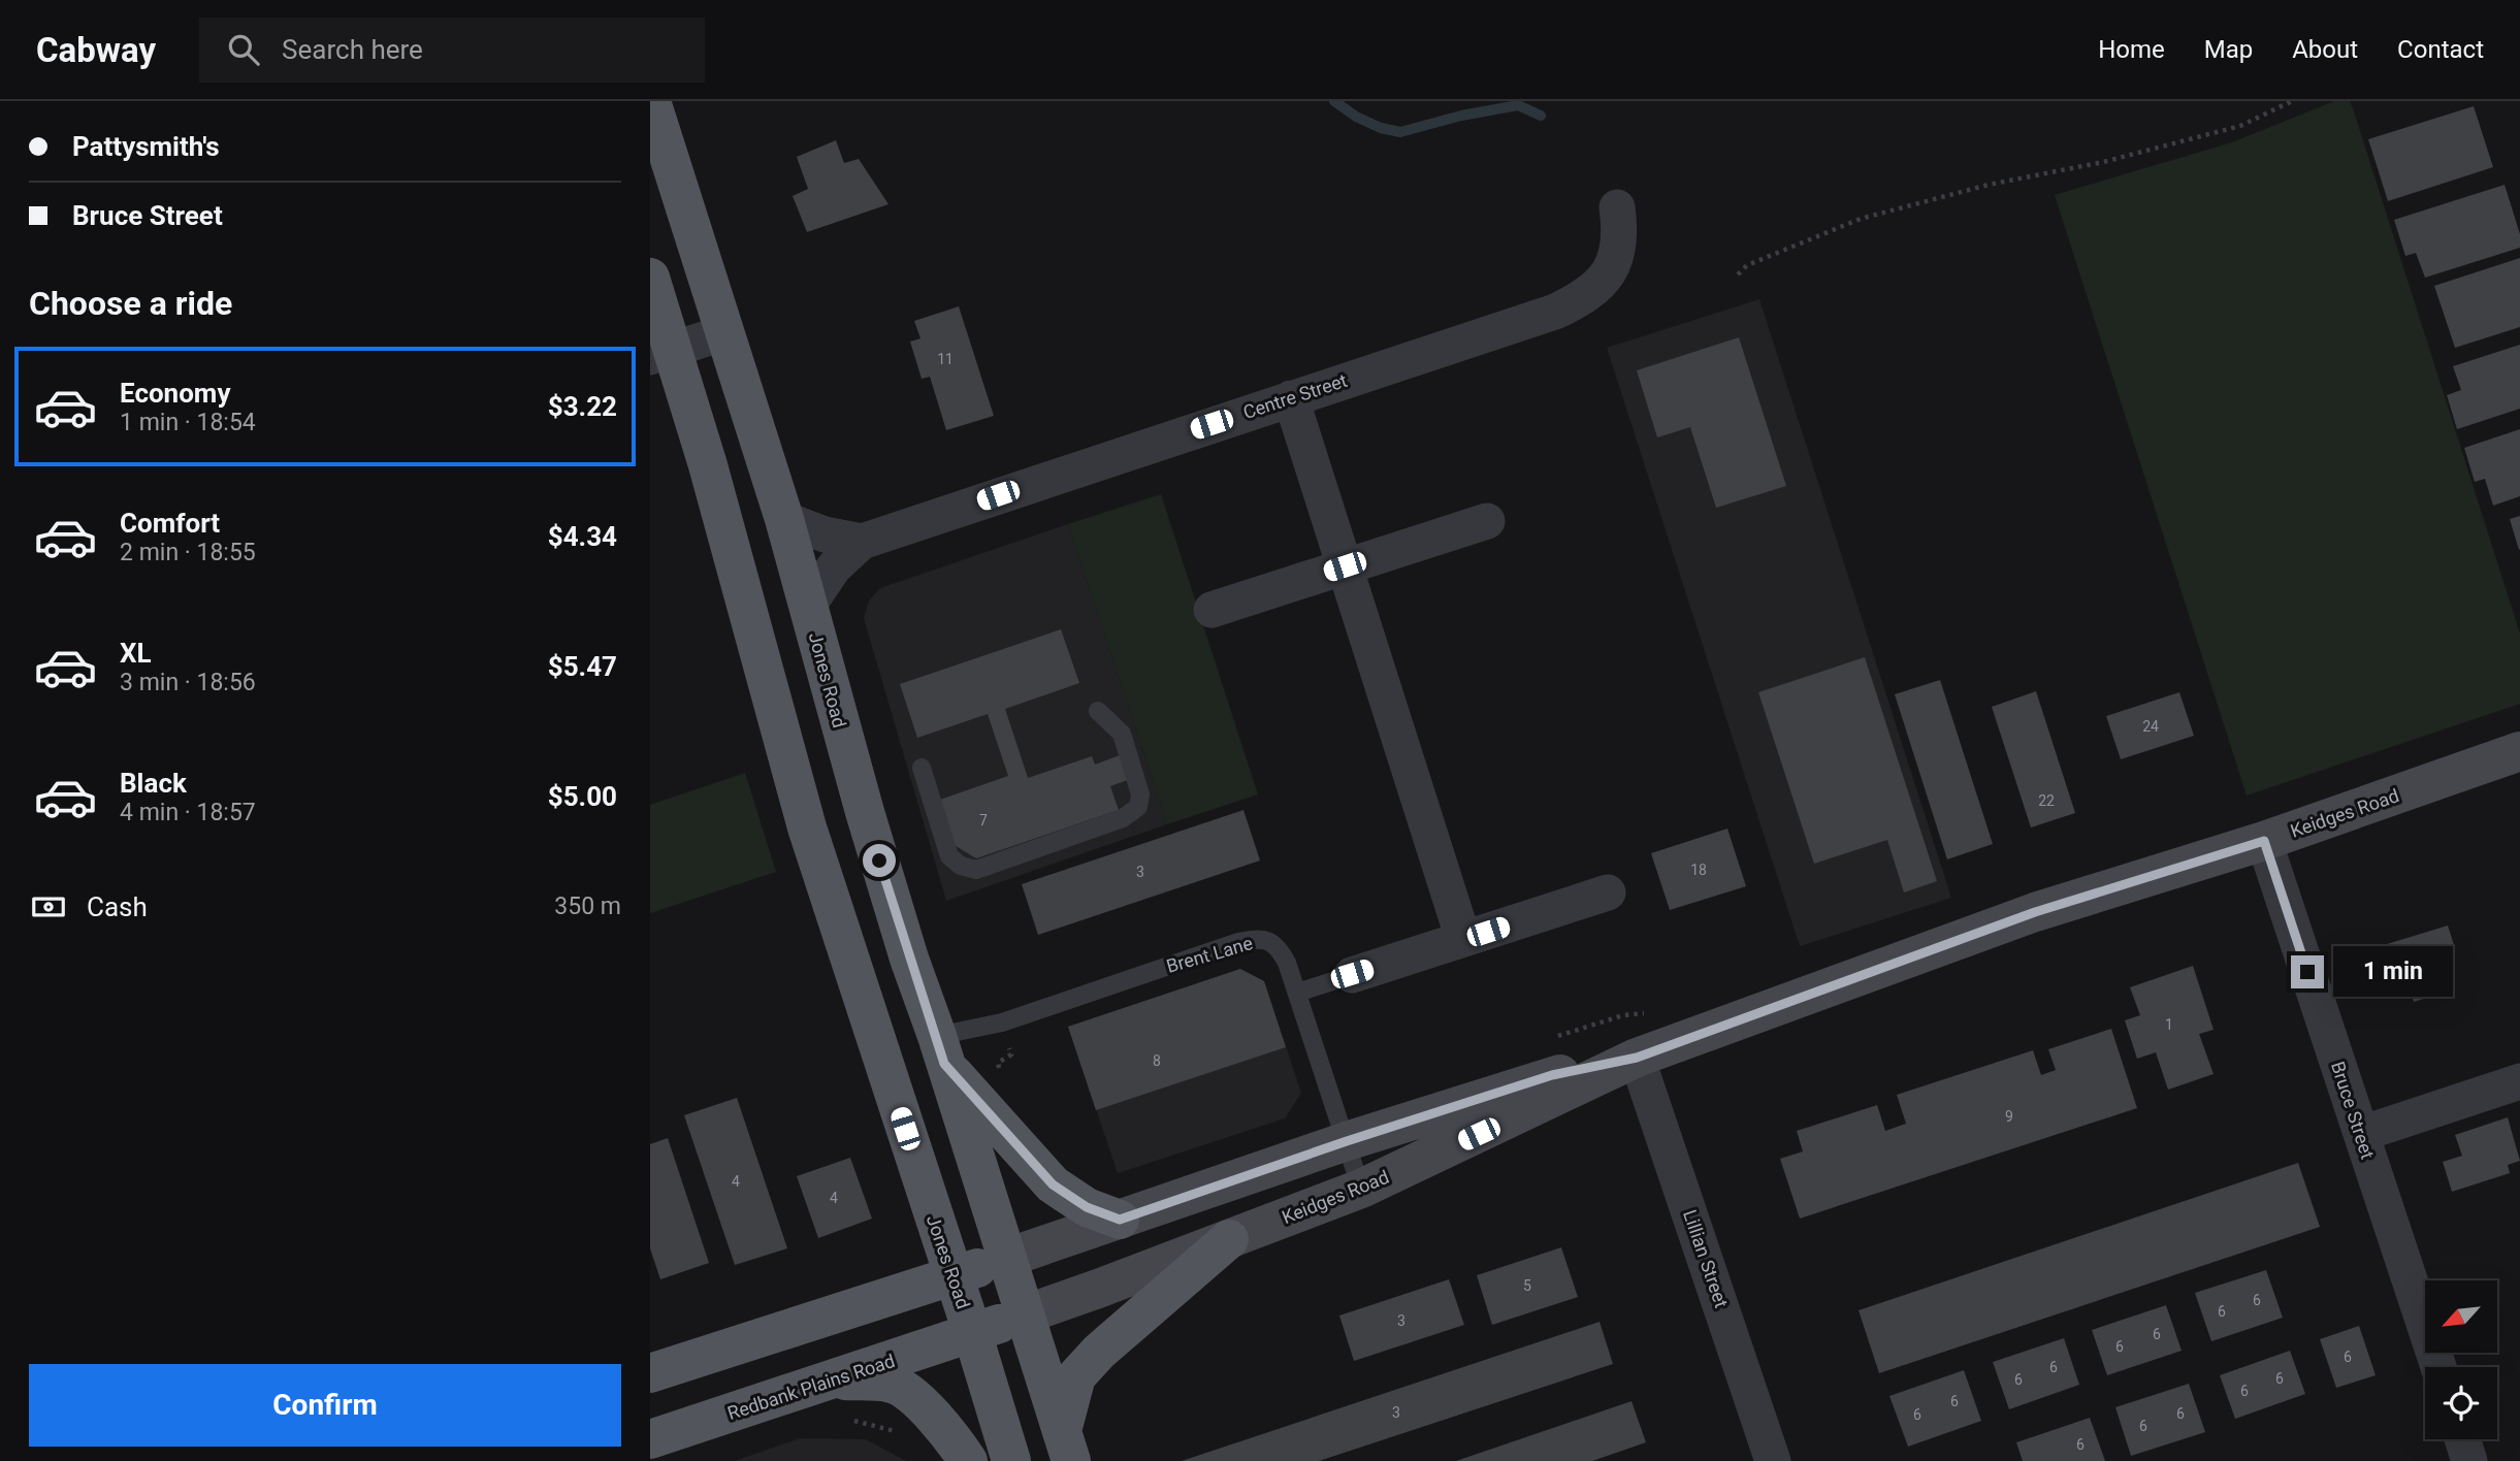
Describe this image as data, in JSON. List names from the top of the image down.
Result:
{
  "streets": {
    "main road": ["Jones Road", "Keidges Road", "Redbank Plains Road"],
    "street": ["Centre Street", "Bruce Street", "Lillian Street"],
    "lane": ["Brent Lane"]
  },
  "crossings": [
    ["Centre Street", "Jones Road"],
    ["Jones Road", "Keidges Road"],
    ["Jones Road", "Brent Lane"],
    ["Jones Road", "Redbank Plains Road"],
    ["Keidges Road", "Brent Lane"],
    ["Keidges Road", "Bruce Street"],
    ["Keidges Road", "Lillian Street"],
    ["Keidges Road", "Redbank Plains Road"]
  ],
  "house_numbers": [
    "11",
    "24",
    "22",
    "7",
    "18",
    "3",
    "1",
    "8",
    "9",
    "4",
    "4",
    "5",
    "6",
    "6",
    "3",
    "6",
    "6",
    "6",
    "6",
    "6",
    "6",
    "6",
    "6",
    "3",
    "6",
    "6",
    "6",
    "6"
  ],
  "north": "bottom left",
  "page": {
    "header": "Cabway",
    "search": "Search here",
    "nav": [
      "Home",
      "Map",
      "About",
      "Contact"
    ],
    "banner": ["Pattysmith's", "Bruce Street"],
    "heading": "Choose a ride",
    "list": [
      {
        "name": "Economy",
        "note": "1 min · 18:54",
        "value": "$3.22"
      },
      {
        "name": "Comfort",
        "note": "2 min · 18:55",
        "value": "$4.34"
      },
      {
        "name": "XL",
        "note": "3 min · 18:56",
        "value": "$5.47"
      },
      {
        "name": "Black",
        "note": "4 min · 18:57",
        "value": "$5.00"
      }
    ],
    "pay": ["Cash", "350 m"],
    "bubble": "1 min",
    "buttons": "Confirm"
  }
}
